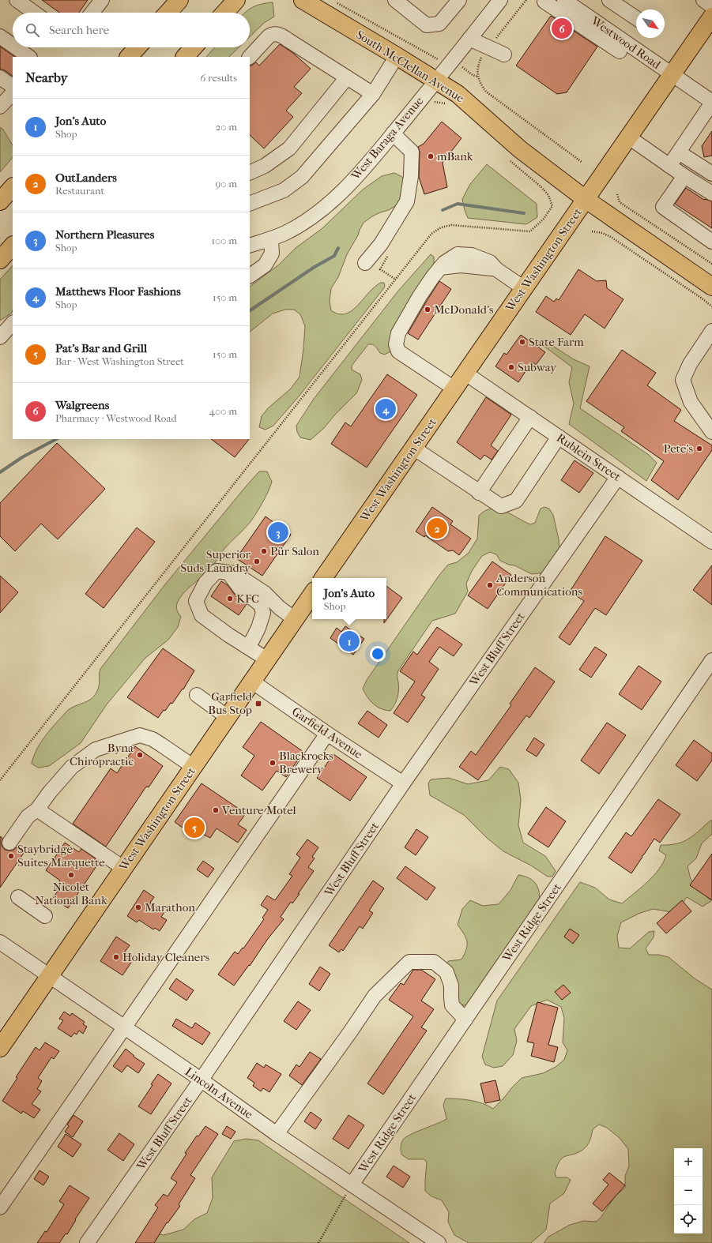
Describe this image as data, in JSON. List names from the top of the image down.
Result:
{
  "streets": {
    "main road": ["South McClellan Avenue", "West Washington Street"],
    "street": [
      "Westwood Road",
      "West Baraga Avenue",
      "Rublein Street",
      "West Bluff Street",
      "Garfield Avenue",
      "West Ridge Street",
      "Lincoln Avenue"
    ]
  },
  "crossings": [
    ["Westwood Road", "West Washington Street"],
    ["South McClellan Avenue", "West Baraga Avenue"],
    ["South McClellan Avenue", "West Washington Street"],
    ["West Washington Street", "Rublein Street"],
    ["West Washington Street", "Garfield Avenue"],
    ["West Washington Street", "Lincoln Avenue"],
    ["Rublein Street", "West Bluff Street"],
    ["West Bluff Street", "Garfield Avenue"],
    ["West Bluff Street", "Lincoln Avenue"],
    ["West Ridge Street", "Lincoln Avenue"]
  ],
  "places": {
    "other": [
      "mBank",
      "McDonald's",
      "State Farm",
      "Subway",
      "Pete's",
      "Pür Salon",
      "Superior Suds Laundry",
      "Anderson Communications",
      "KFC",
      "Byna Chiropractic",
      "Blackrocks Brewery",
      "Venture Motel",
      "Staybridge Suites Marquette",
      "Nicolet National Bank",
      "Marathon",
      "Holiday Cleaners"
    ],
    "transit": ["Garfield Bus Stop"]
  },
  "north": "bottom right",
  "page": {
    "search": "Search here",
    "pins": [
      "6",
      "4",
      "2",
      "3",
      "1",
      "5"
    ],
    "heading": ["Nearby", "6 results"],
    "list": [
      {
        "mark": "1",
        "name": "Jon's Auto",
        "note": "Shop",
        "value": "20 m"
      },
      {
        "mark": "2",
        "name": "OutLanders",
        "note": "Restaurant",
        "value": "90 m"
      },
      {
        "mark": "3",
        "name": "Northern Pleasures",
        "note": "Shop",
        "value": "100 m"
      },
      {
        "mark": "4",
        "name": "Matthews Floor Fashions",
        "note": "Shop",
        "value": "150 m"
      },
      {
        "mark": "5",
        "name": "Pat's Bar and Grill",
        "note": "Bar · West Washington Street",
        "value": "150 m"
      },
      {
        "mark": "6",
        "name": "Walgreens",
        "note": "Pharmacy · Westwood Road",
        "value": "400 m"
      }
    ],
    "popup": ["Jon's Auto", "Shop"],
    "map_buttons": ["+", "−"]
  }
}
